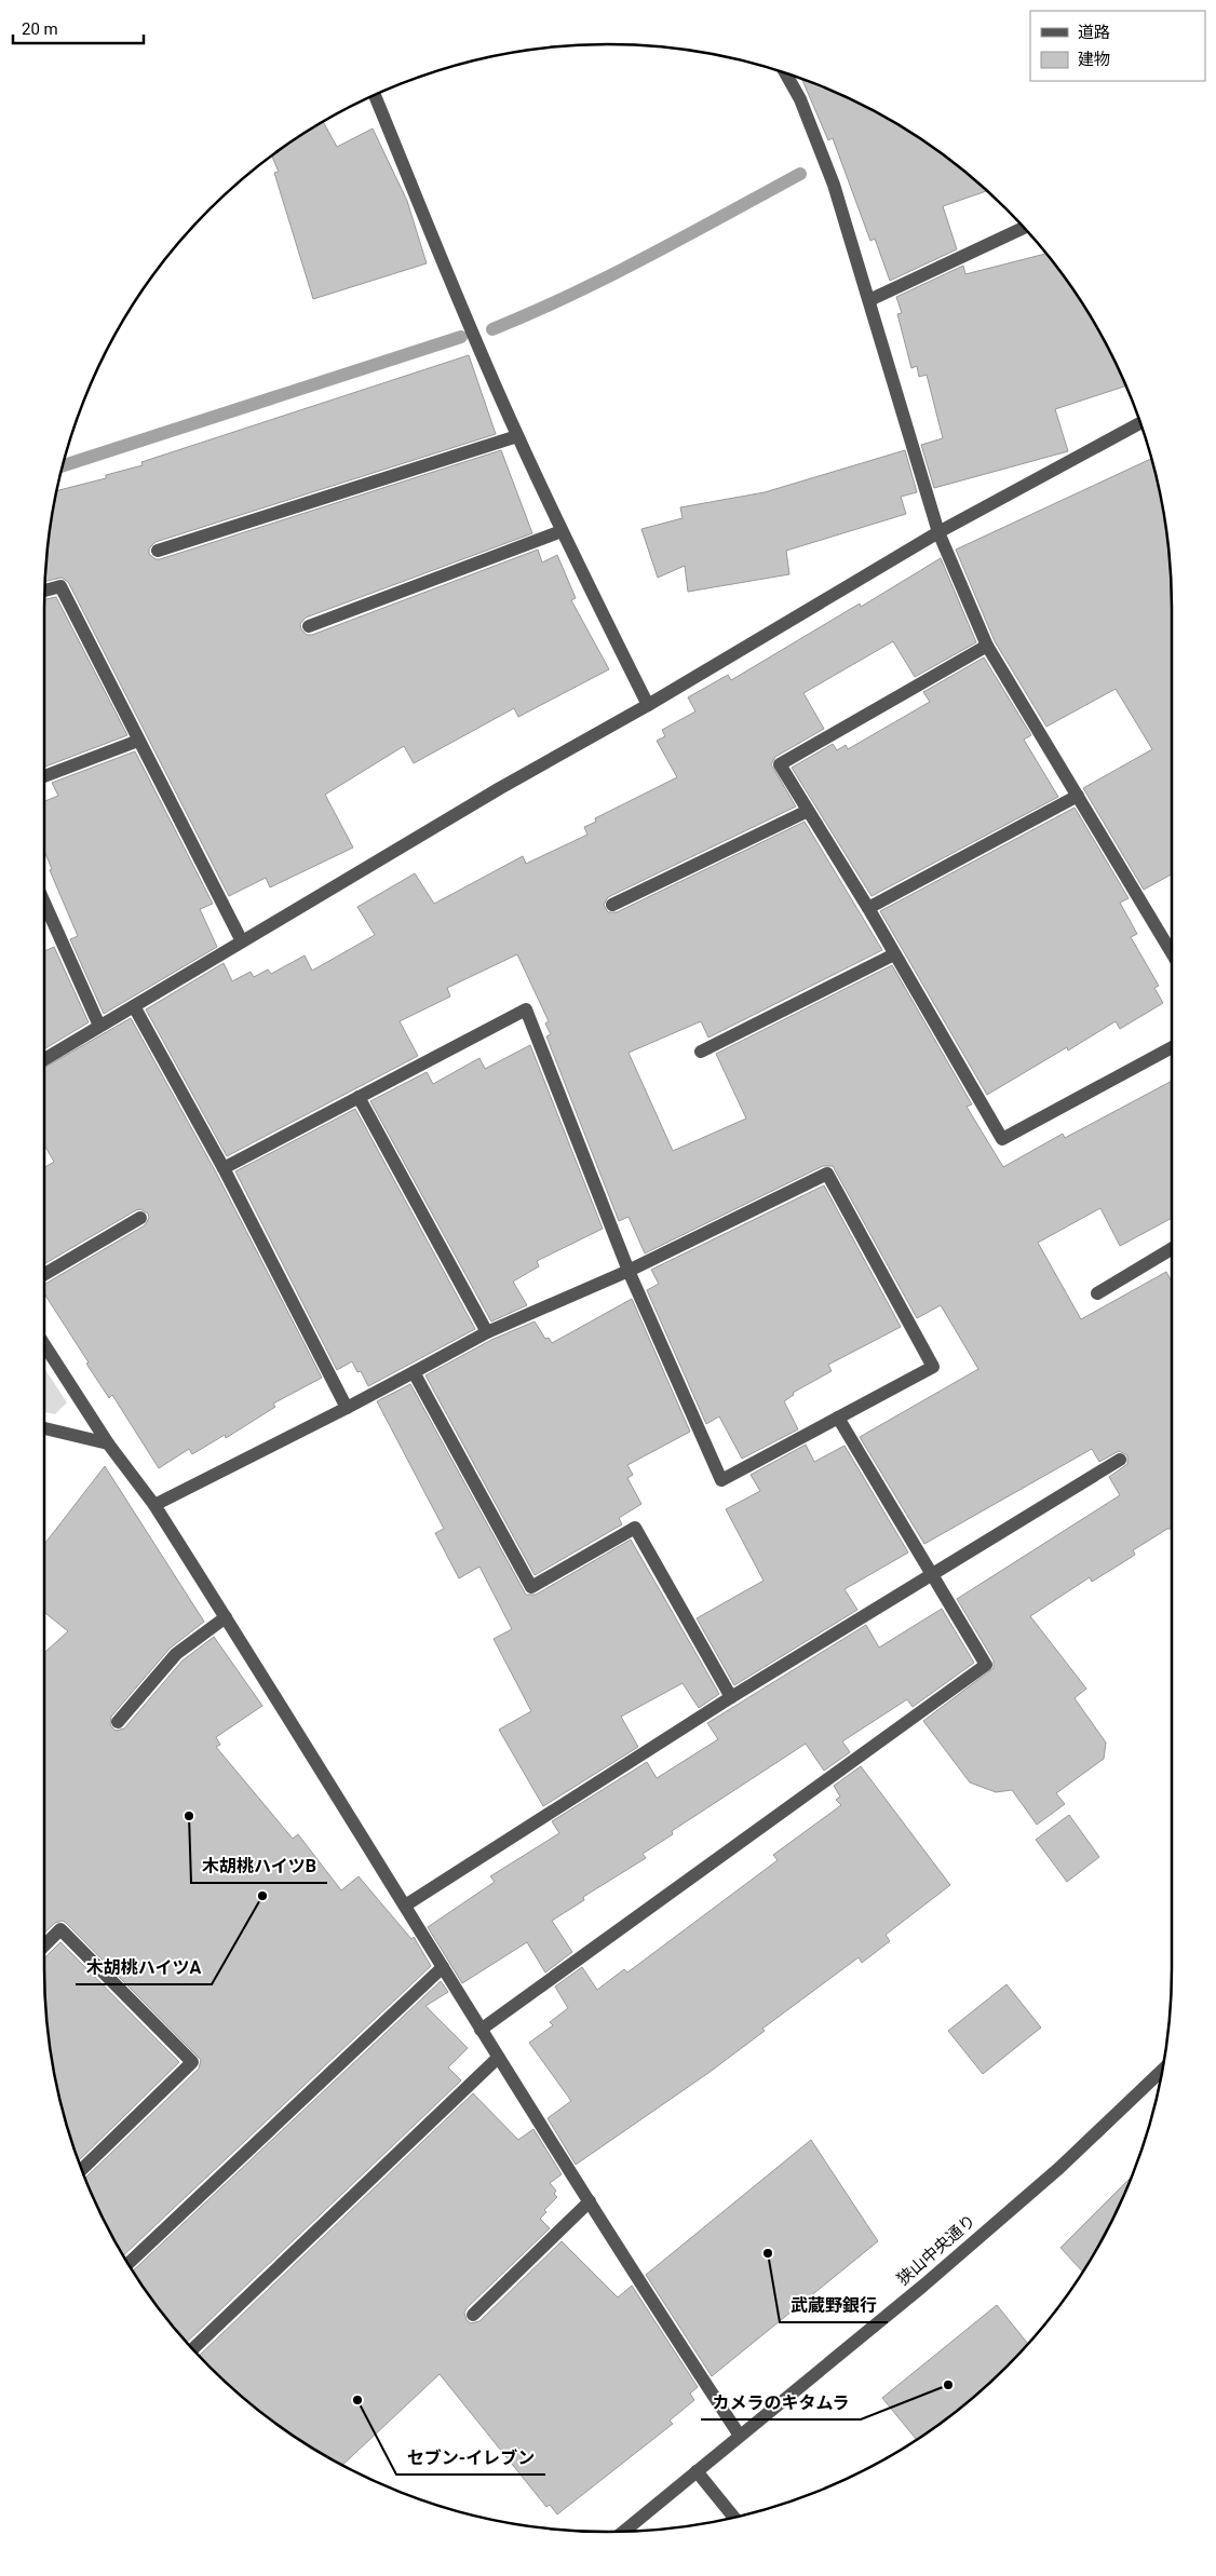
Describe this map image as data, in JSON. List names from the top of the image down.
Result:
{
  "streets": {
    "street": ["狭山中央通り"]
  },
  "places": [
    "木胡桃ハイツB",
    "木胡桃ハイツA",
    "武蔵野銀行",
    "カメラのキタムラ",
    "セブン-イレブン"
  ],
  "legend": ["道路", "建物"],
  "scale_bar": "20 m"
}
